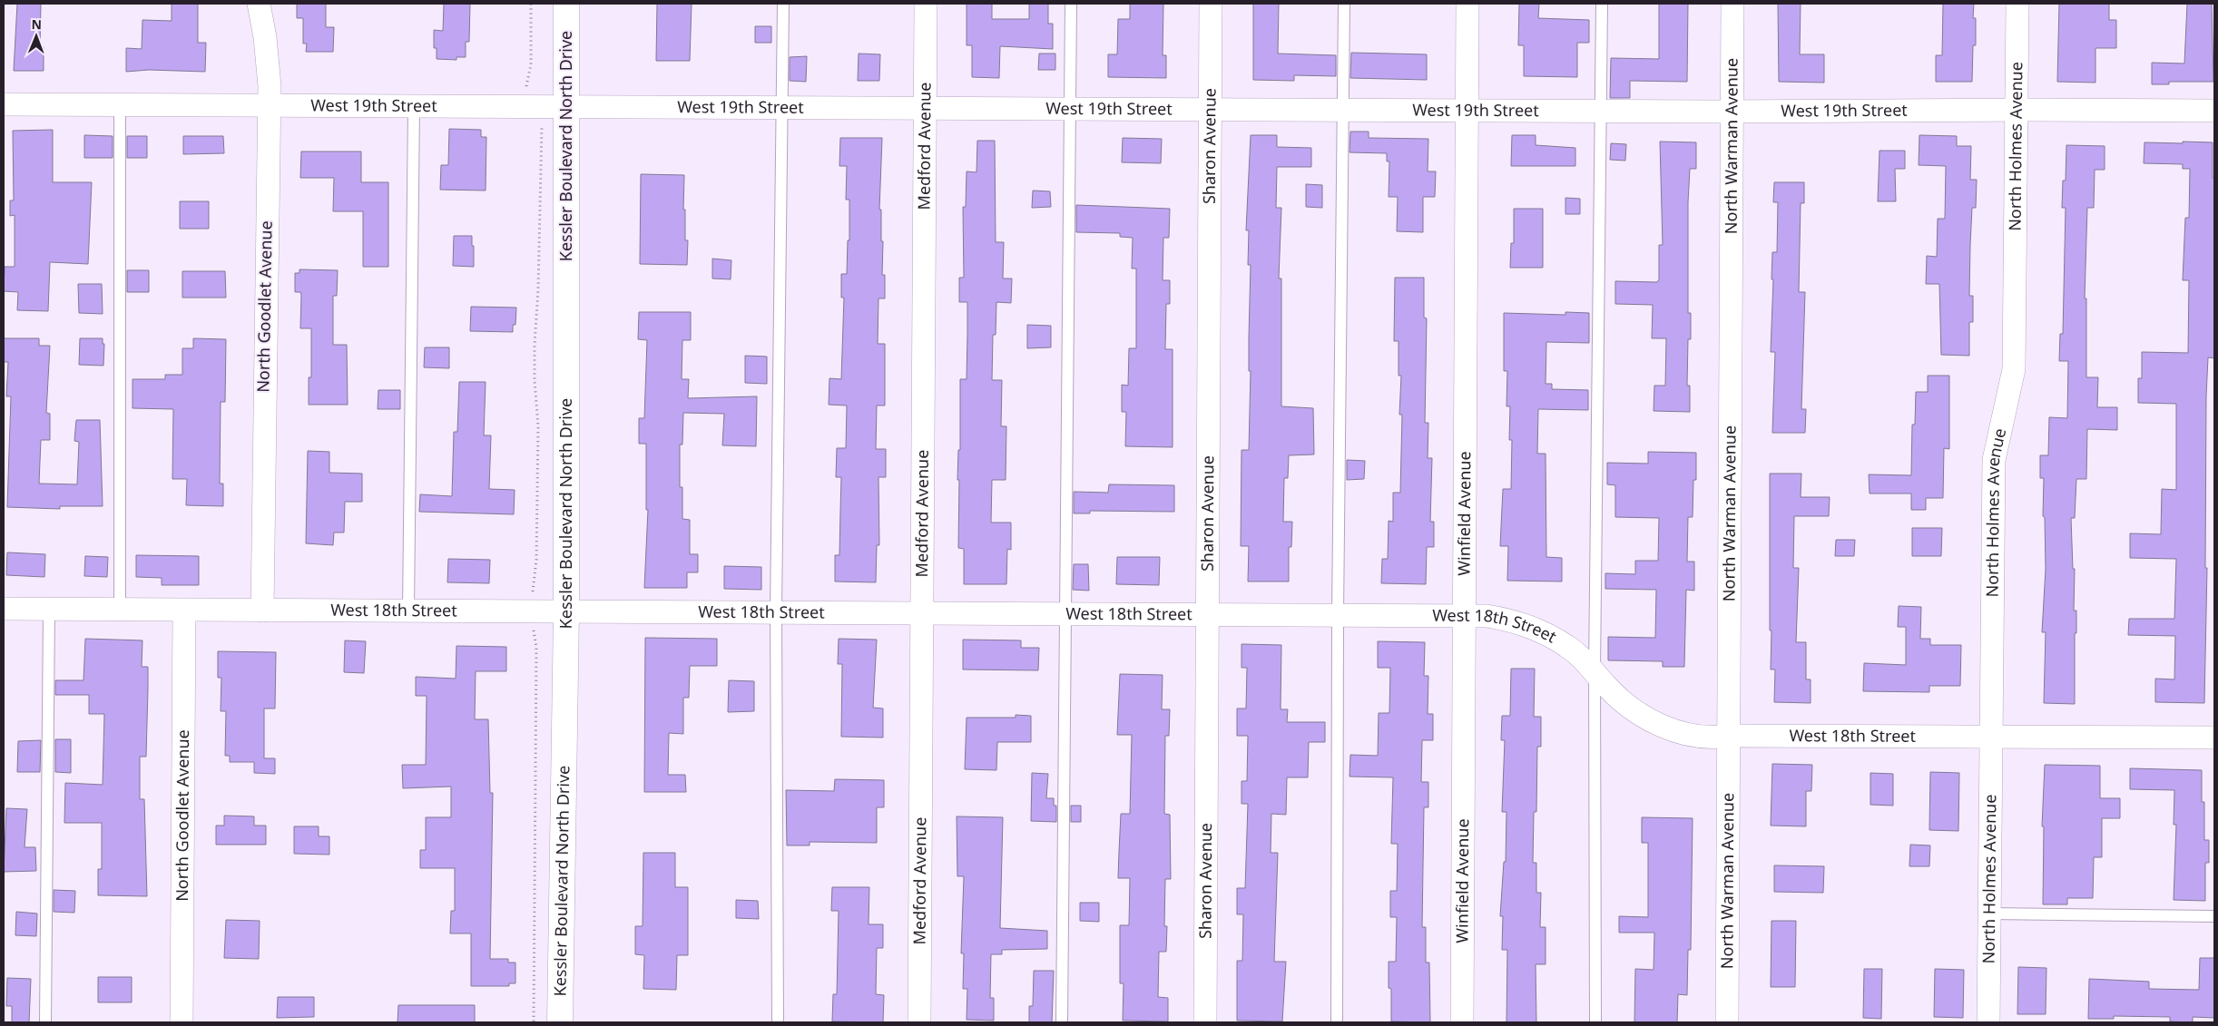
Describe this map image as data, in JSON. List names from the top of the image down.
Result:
{
  "streets": {
    "main road": ["Kessler Boulevard North Drive"],
    "street": [
      "West 19th Street",
      "Medford Avenue",
      "Sharon Avenue",
      "North Warman Avenue",
      "North Holmes Avenue",
      "North Goodlet Avenue",
      "Winfield Avenue",
      "West 18th Street"
    ]
  },
  "crossings": [
    ["West 19th Street", "Kessler Boulevard North Drive"],
    ["West 19th Street", "Medford Avenue"],
    ["West 19th Street", "Sharon Avenue"],
    ["West 19th Street", "North Warman Avenue"],
    ["West 19th Street", "North Holmes Avenue"],
    ["West 19th Street", "North Goodlet Avenue"],
    ["West 19th Street", "Winfield Avenue"],
    ["Kessler Boulevard North Drive", "West 18th Street"],
    ["Medford Avenue", "West 18th Street"],
    ["Sharon Avenue", "West 18th Street"],
    ["North Warman Avenue", "West 18th Street"],
    ["North Holmes Avenue", "West 18th Street"],
    ["North Goodlet Avenue", "West 18th Street"],
    ["Winfield Avenue", "West 18th Street"]
  ],
  "north": "top"
}
